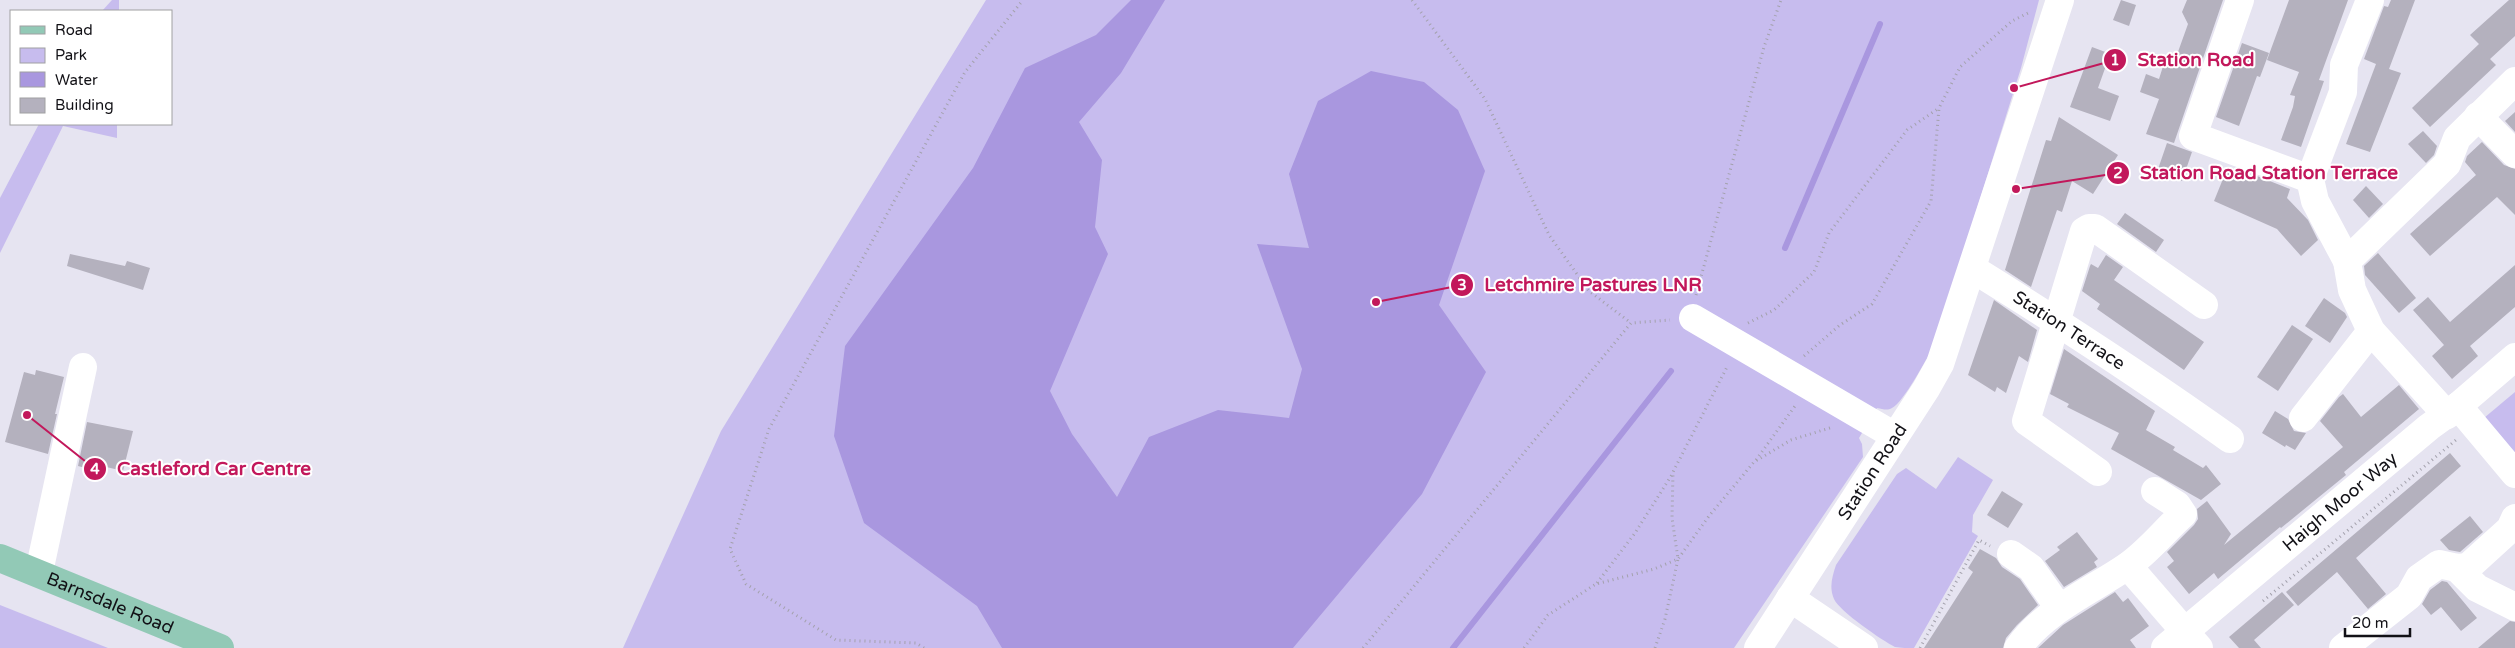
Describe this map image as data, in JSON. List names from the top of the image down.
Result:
{
  "streets": {
    "main road": ["Barnsdale Road"],
    "street": ["Station Terrace", "Station Road", "Haigh Moor Way"]
  },
  "crossings": [
    ["Station Terrace", "Station Road"]
  ],
  "places": [
    "Station Road",
    "Station Road Station Terrace",
    "Letchmire Pastures LNR",
    "Castleford Car Centre"
  ],
  "legend": [
    "Road",
    "Park",
    "Water",
    "Building"
  ],
  "scale_bar": "20 m"
}
